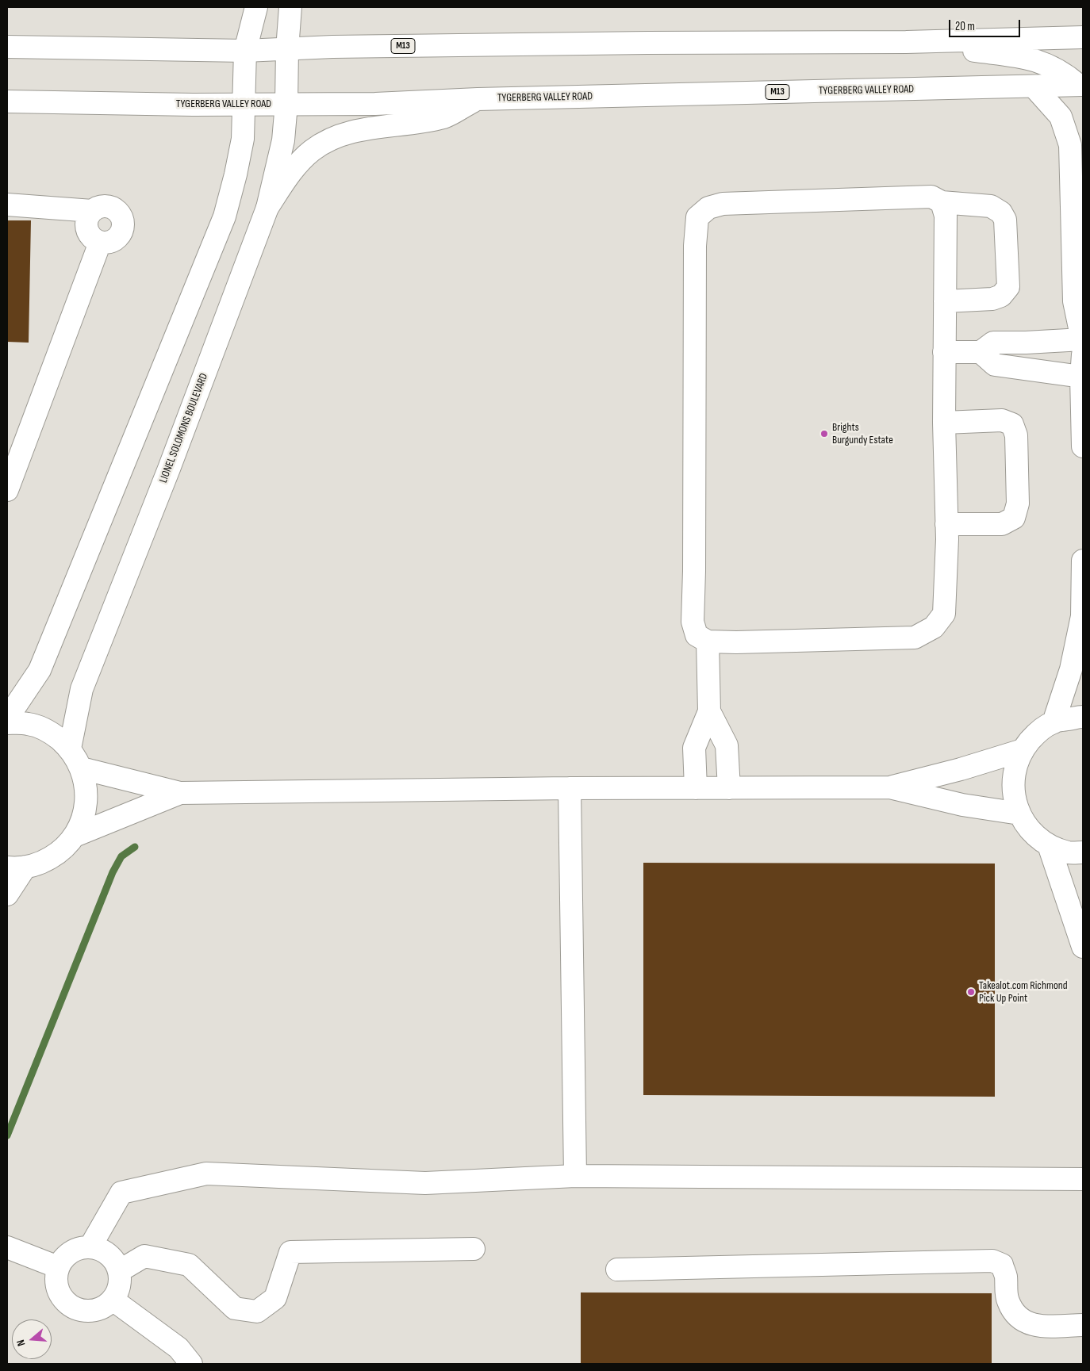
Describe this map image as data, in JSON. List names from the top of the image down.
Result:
{
  "streets": {
    "street": ["M13", "TYGERBERG VALLEY ROAD", "LIONEL SOLOMONS BOULEVARD"]
  },
  "crossings": [
    ["M13", "LIONEL SOLOMONS BOULEVARD"],
    ["TYGERBERG VALLEY ROAD", "LIONEL SOLOMONS BOULEVARD"]
  ],
  "places": ["Brights Burgundy Estate", "Takealot.com Richmond Pick Up Point"],
  "scale_bar": "20 m",
  "north": "left"
}
